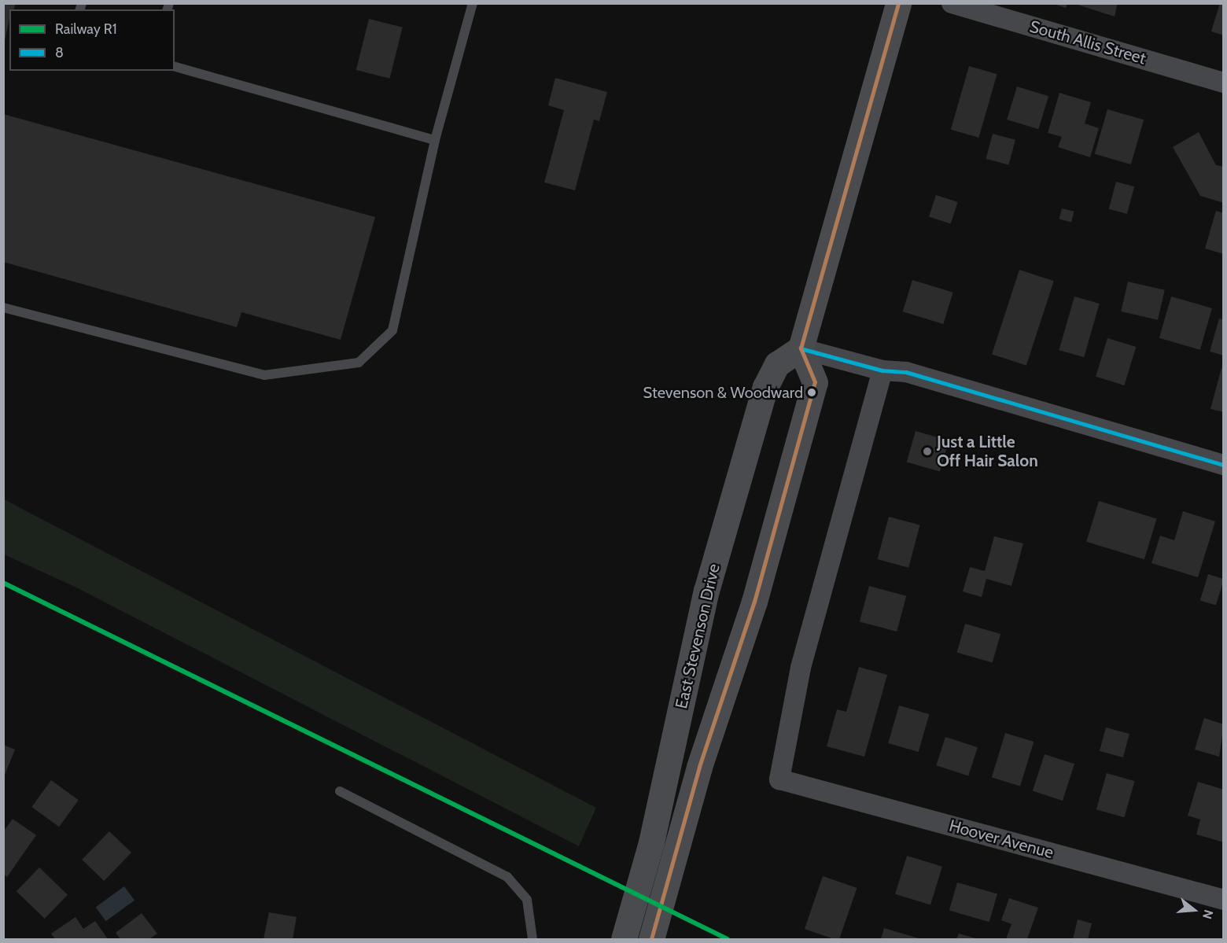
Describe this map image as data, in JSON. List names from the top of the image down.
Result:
{
  "streets": {
    "main road": ["East Stevenson Drive"],
    "street": ["South Allis Street", "Hoover Avenue"]
  },
  "places": ["Stevenson & Woodward", "Just a Little Off Hair Salon"],
  "lines": ["transit line 8", "rail line R1"],
  "legend": ["Railway R1", "8"],
  "north": "right"
}
